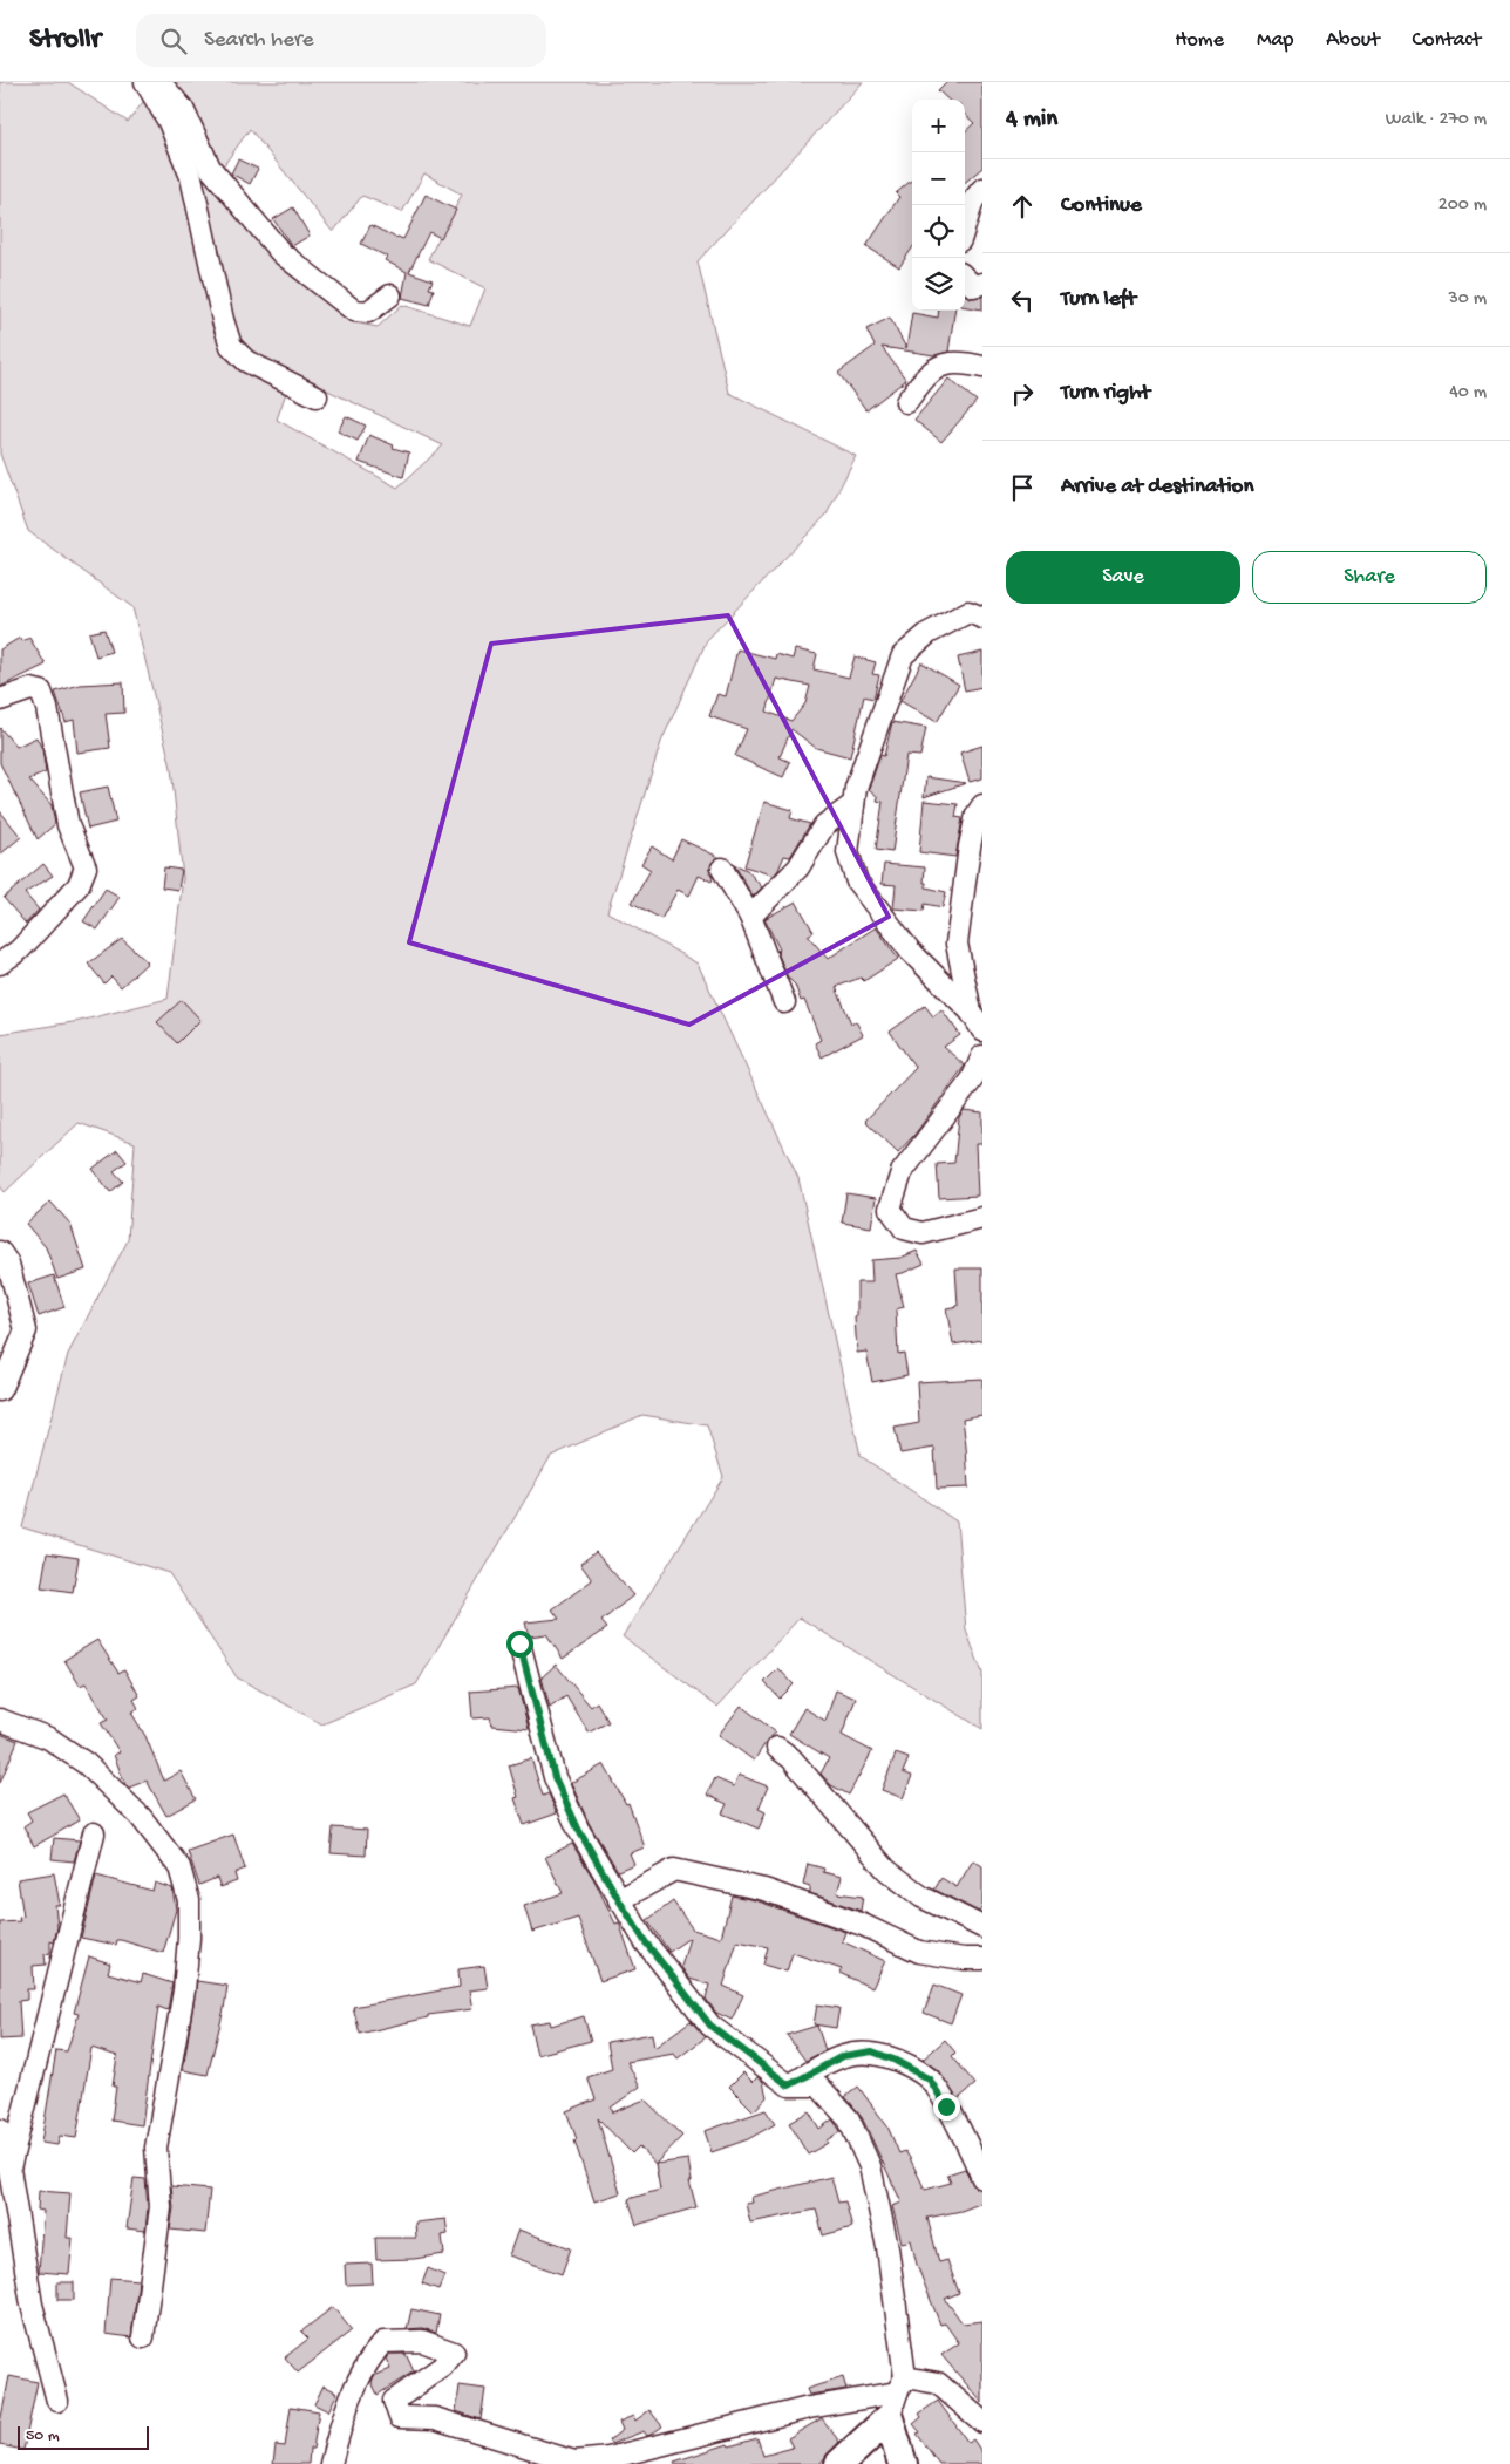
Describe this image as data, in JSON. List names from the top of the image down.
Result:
{
  "scale_bar": "50 m",
  "page": {
    "header": "Strollr",
    "search": "Search here",
    "nav": [
      "Home",
      "Map",
      "About",
      "Contact"
    ],
    "heading": ["4 min", "Walk · 270 m"],
    "map_buttons": ["+", "−"],
    "list": [
      ["Continue", "200 m"],
      ["Turn left", "30 m"],
      ["Turn right", "40 m"],
      "Arrive at destination"
    ],
    "buttons": ["Save", "Share"],
    "scale": "50 m"
  }
}
